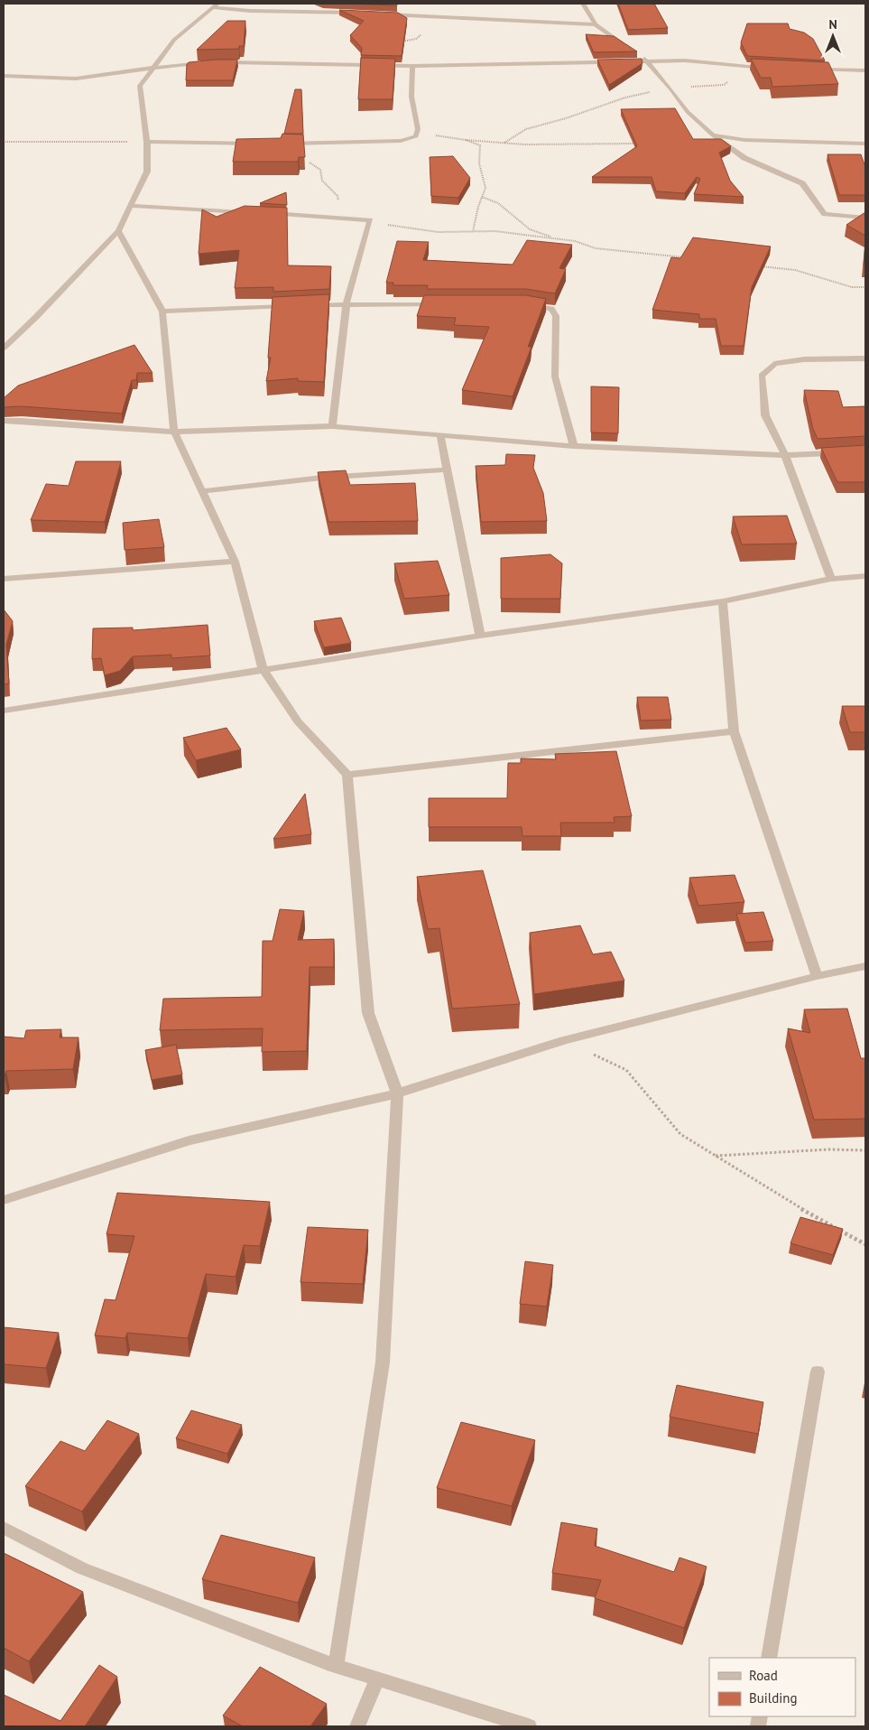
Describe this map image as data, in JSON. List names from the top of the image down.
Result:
{
  "legend": ["Road", "Building"],
  "north": "top"
}
